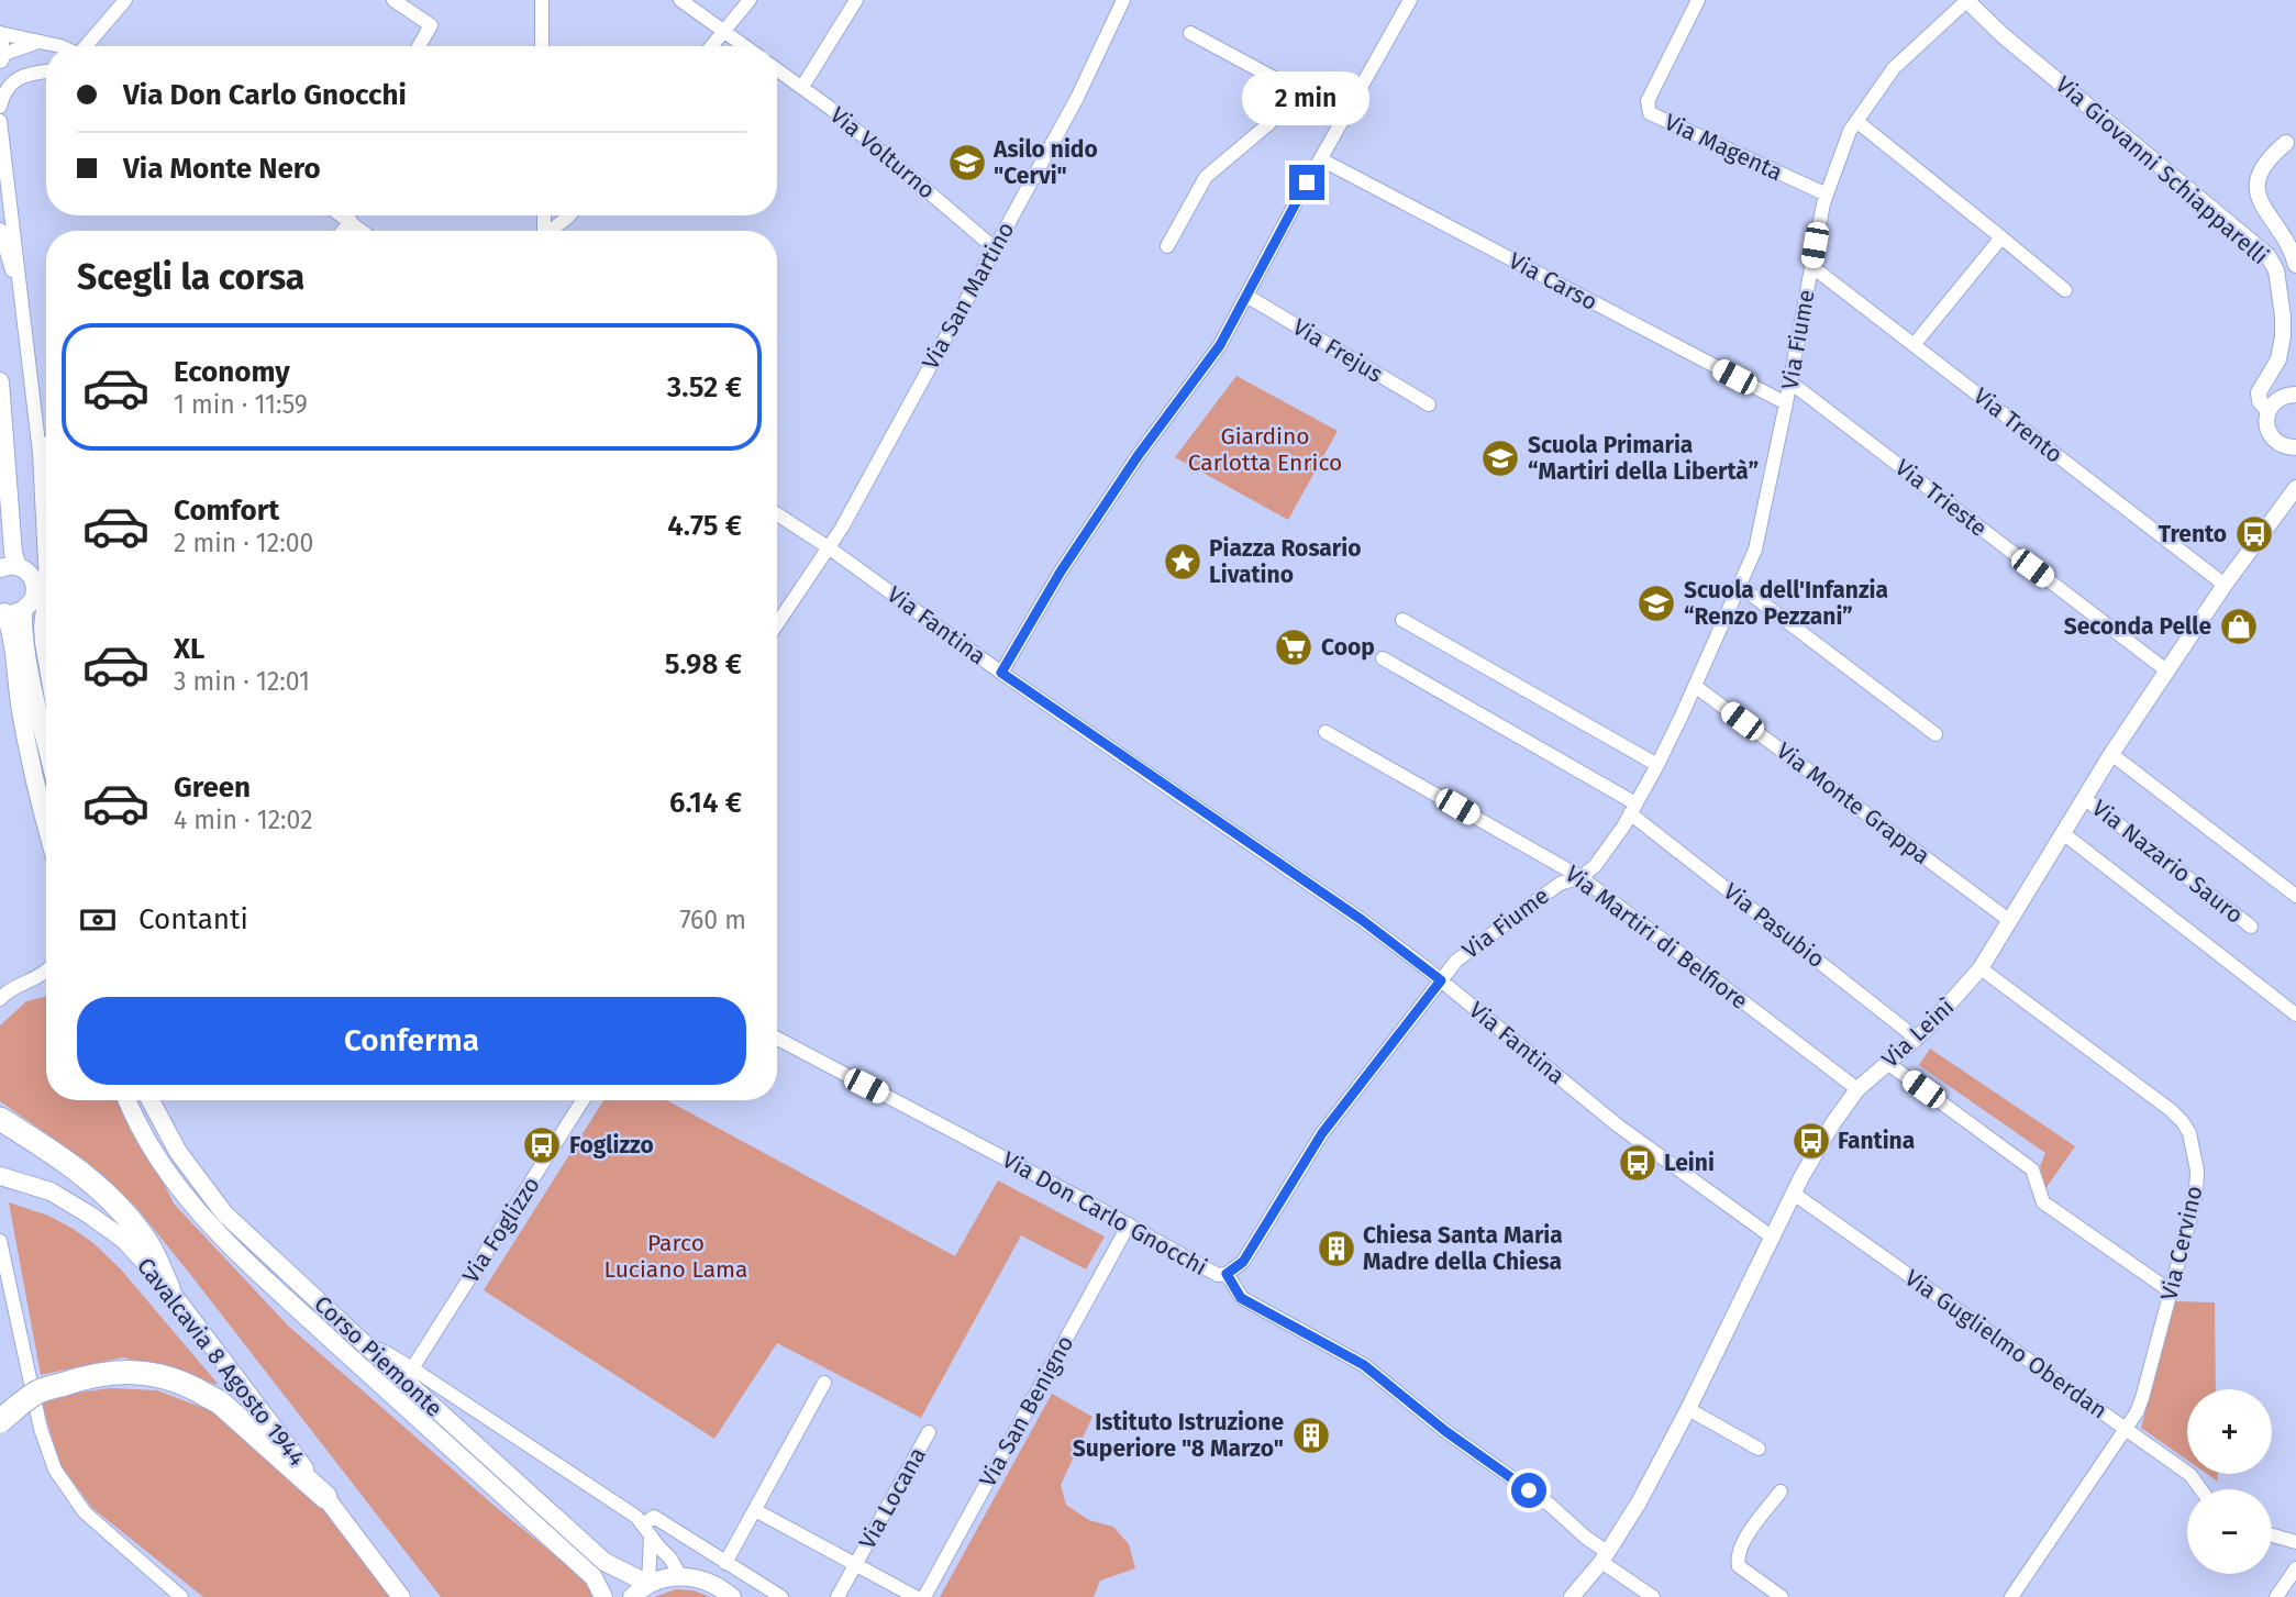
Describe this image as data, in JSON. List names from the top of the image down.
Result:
{
  "streets": {
    "main road": ["Corso Piemonte", "Cavalcavia 8 Agosto 1944"],
    "street": [
      "Via Magenta",
      "Via Volturno",
      "Via Giovanni Schiapparelli",
      "Via Carso",
      "Via San Martino",
      "Via Fiume",
      "Via Frejus",
      "Via Trento",
      "Via Trieste",
      "Via Fantina",
      "Via Monte Grappa",
      "Via Nazario Sauro",
      "Via Pasubio",
      "Via Martiri di Belfiore",
      "Via Leinì",
      "Via Don Carlo Gnocchi",
      "Via Foglizzo",
      "Via Cervino",
      "Via Guglielmo Oberdan",
      "Via San Benigno",
      "Via Locana"
    ]
  },
  "crossings": [
    ["Via Magenta", "Via Fiume"],
    ["Via Volturno", "Via San Martino"],
    ["Via Giovanni Schiapparelli", "Via Fiume"],
    ["Via Carso", "Via Fiume"],
    ["Via San Martino", "Via Fantina"],
    ["Via Fiume", "Via Trento"],
    ["Via Fiume", "Via Trieste"],
    ["Via Fiume", "Via Fantina"],
    ["Via Fiume", "Via Monte Grappa"],
    ["Via Fiume", "Via Pasubio"],
    ["Via Fiume", "Via Martiri di Belfiore"],
    ["Via Fiume", "Via Don Carlo Gnocchi"],
    ["Via Trento", "Via Leinì"],
    ["Via Trieste", "Via Leinì"],
    ["Via Fantina", "Via Leinì"],
    ["Via Monte Grappa", "Via Leinì"],
    ["Via Nazario Sauro", "Via Leinì"],
    ["Via Pasubio", "Via Leinì"],
    ["Via Martiri di Belfiore", "Via Leinì"],
    ["Via Leinì", "Via Don Carlo Gnocchi"],
    ["Via Leinì", "Via Cervino"],
    ["Via Leinì", "Via Guglielmo Oberdan"],
    ["Via Don Carlo Gnocchi", "Via San Benigno"],
    ["Via Cervino", "Via Guglielmo Oberdan"]
  ],
  "parks": ["Giardino Carlotta Enrico", "Parco Luciano Lama"],
  "places": {
    "school or university": ["Asilo nido \"Cervi\"", "Scuola Primaria “Martiri della Libertà”", "Scuola dell'Infanzia “Renzo Pezzani”"],
    "bus stop": [
      "Trento",
      "Fantina",
      "Foglizzo",
      "Leini"
    ],
    "place": ["Piazza Rosario Livatino"],
    "shop": ["Seconda Pelle"],
    "supermarket": ["Coop"],
    "building": ["Chiesa Santa Maria Madre della Chiesa", "Istituto Istruzione Superiore \"8 Marzo\""]
  },
  "page": {
    "banner": ["Via Don Carlo Gnocchi", "Via Monte Nero"],
    "bubble": "2 min",
    "heading": "Scegli la corsa",
    "list": [
      {
        "name": "Economy",
        "note": "1 min · 11:59",
        "value": "3.52 €"
      },
      {
        "name": "Comfort",
        "note": "2 min · 12:00",
        "value": "4.75 €"
      },
      {
        "name": "XL",
        "note": "3 min · 12:01",
        "value": "5.98 €"
      },
      {
        "name": "Green",
        "note": "4 min · 12:02",
        "value": "6.14 €"
      }
    ],
    "pay": ["Contanti", "760 m"],
    "buttons": "Conferma",
    "map_buttons": ["+", "−"]
  }
}
